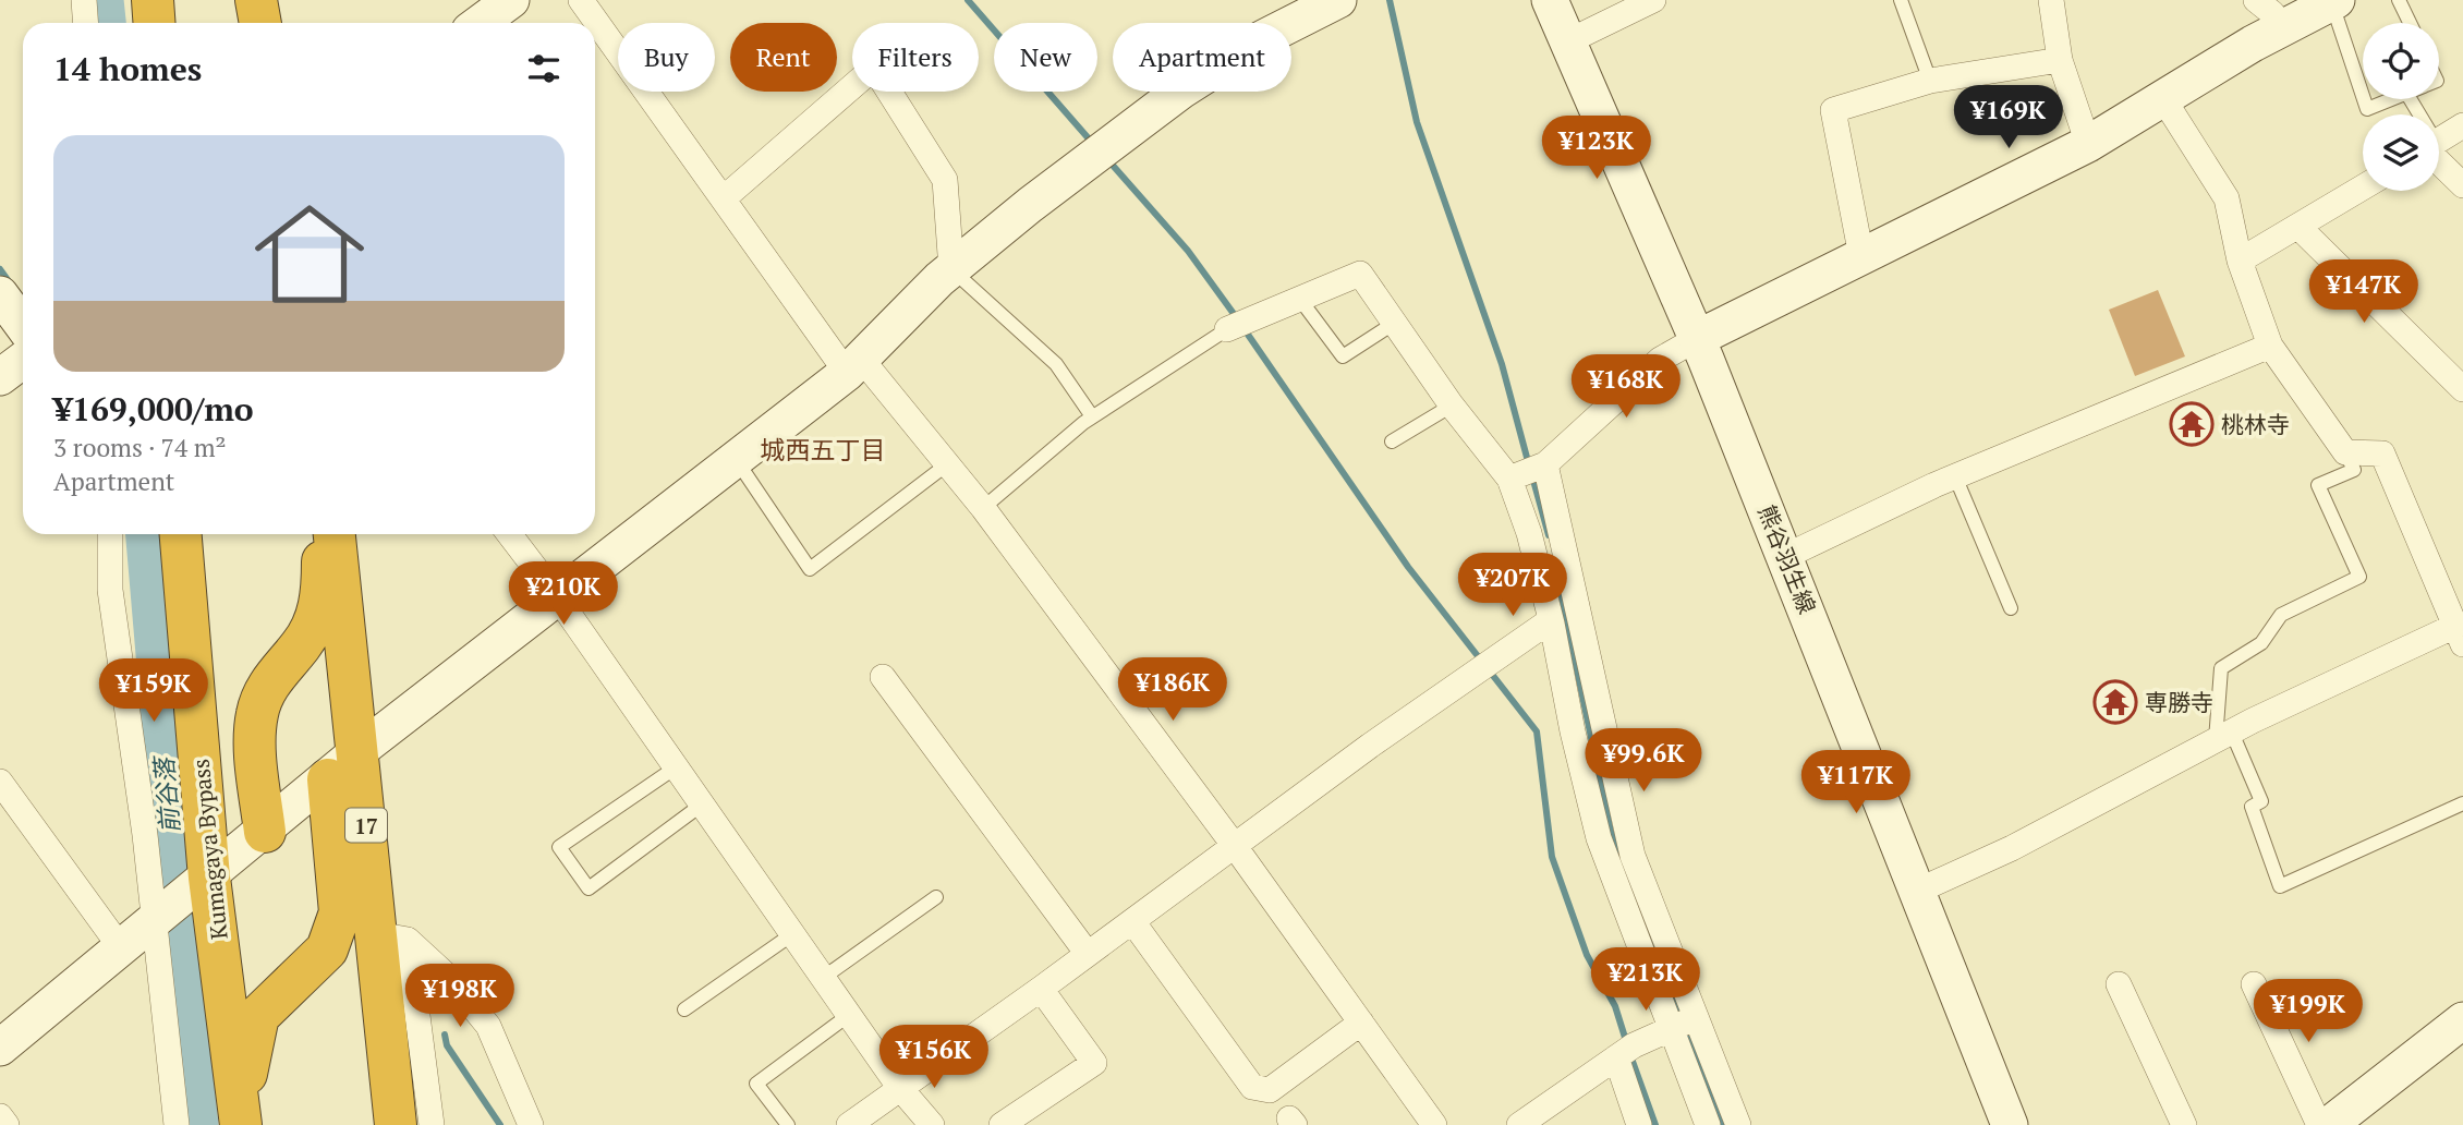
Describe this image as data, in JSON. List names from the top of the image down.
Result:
{
  "streets": {
    "highway": ["17", "Kumagaya Bypass"],
    "street": ["熊谷羽生線"]
  },
  "crossings": [
    ["17", "Kumagaya Bypass"]
  ],
  "districts": ["城西五丁目"],
  "water": ["前谷落"],
  "places": {
    "temple": ["桃林寺", "専勝寺"]
  },
  "page": {
    "chip": [
      "Buy",
      "Rent",
      "Filters",
      "New",
      "Apartment"
    ],
    "heading": "14 homes",
    "price": [
      "¥169K",
      "¥123K",
      "¥147K",
      "¥168K",
      "¥207K",
      "¥210K",
      "¥186K",
      "¥159K",
      "¥99.6K",
      "¥117K",
      "¥213K",
      "¥198K",
      "¥199K",
      "¥156K"
    ],
    "list": [
      {
        "name": "¥169,000/mo",
        "note": "3 rooms · 74 m² · Apartment"
      }
    ]
  }
}
